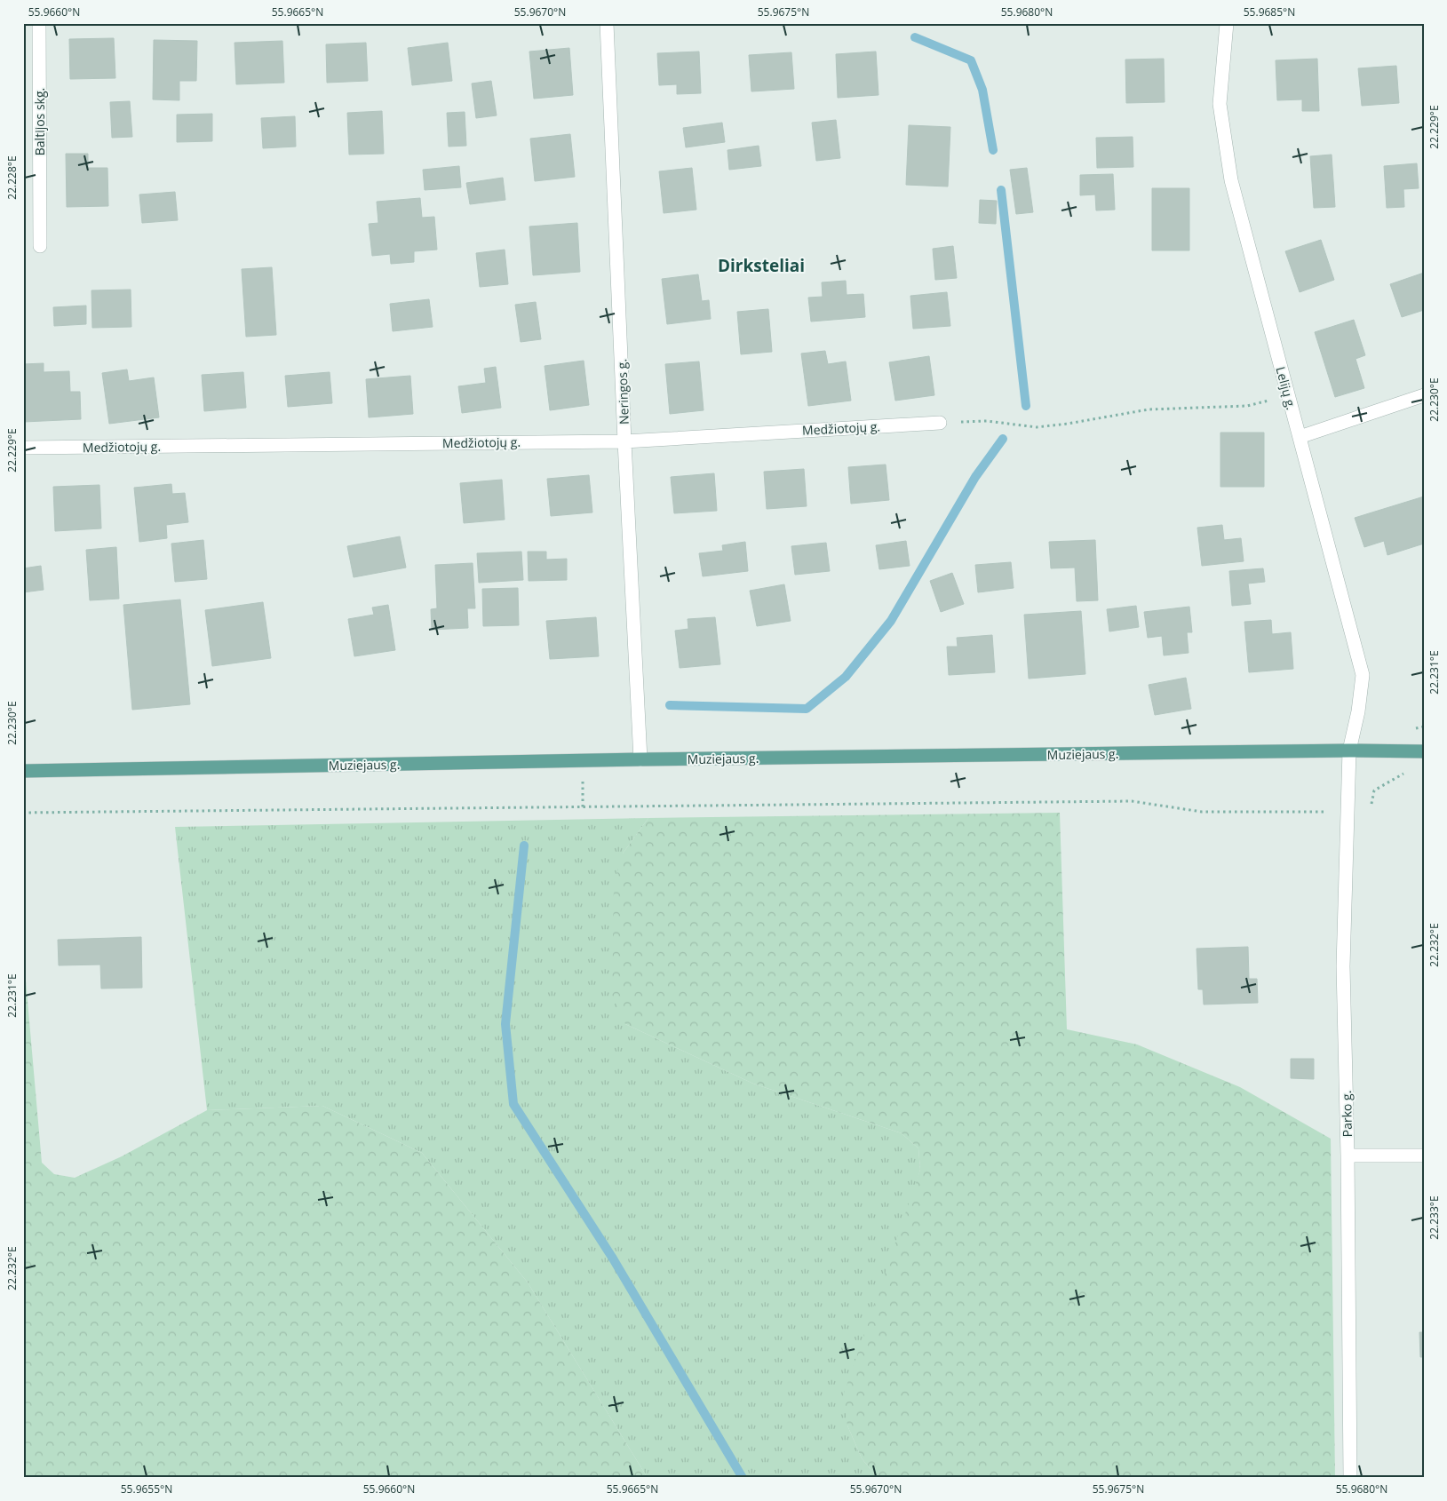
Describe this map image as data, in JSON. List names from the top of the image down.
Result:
{
  "streets": {
    "main road": ["Muziejaus g."],
    "street": [
      "Baltijos skg.",
      "Lelijų g.",
      "Neringos g.",
      "Medžiotojų g.",
      "Parko g."
    ]
  },
  "crossings": [
    ["Lelijų g.", "Muziejaus g."],
    ["Lelijų g.", "Parko g."],
    ["Neringos g.", "Medžiotojų g."],
    ["Neringos g.", "Muziejaus g."],
    ["Muziejaus g.", "Parko g."]
  ],
  "districts": ["Dirksteliai"],
  "coordinates": [
    "55.9660°N",
    "55.9665°N",
    "55.9670°N",
    "55.9675°N",
    "55.9680°N",
    "55.9685°N",
    "22.229°E",
    "22.228°E",
    "22.230°E",
    "22.231°E",
    "22.232°E",
    "22.233°E",
    "55.9655°N"
  ]
}
